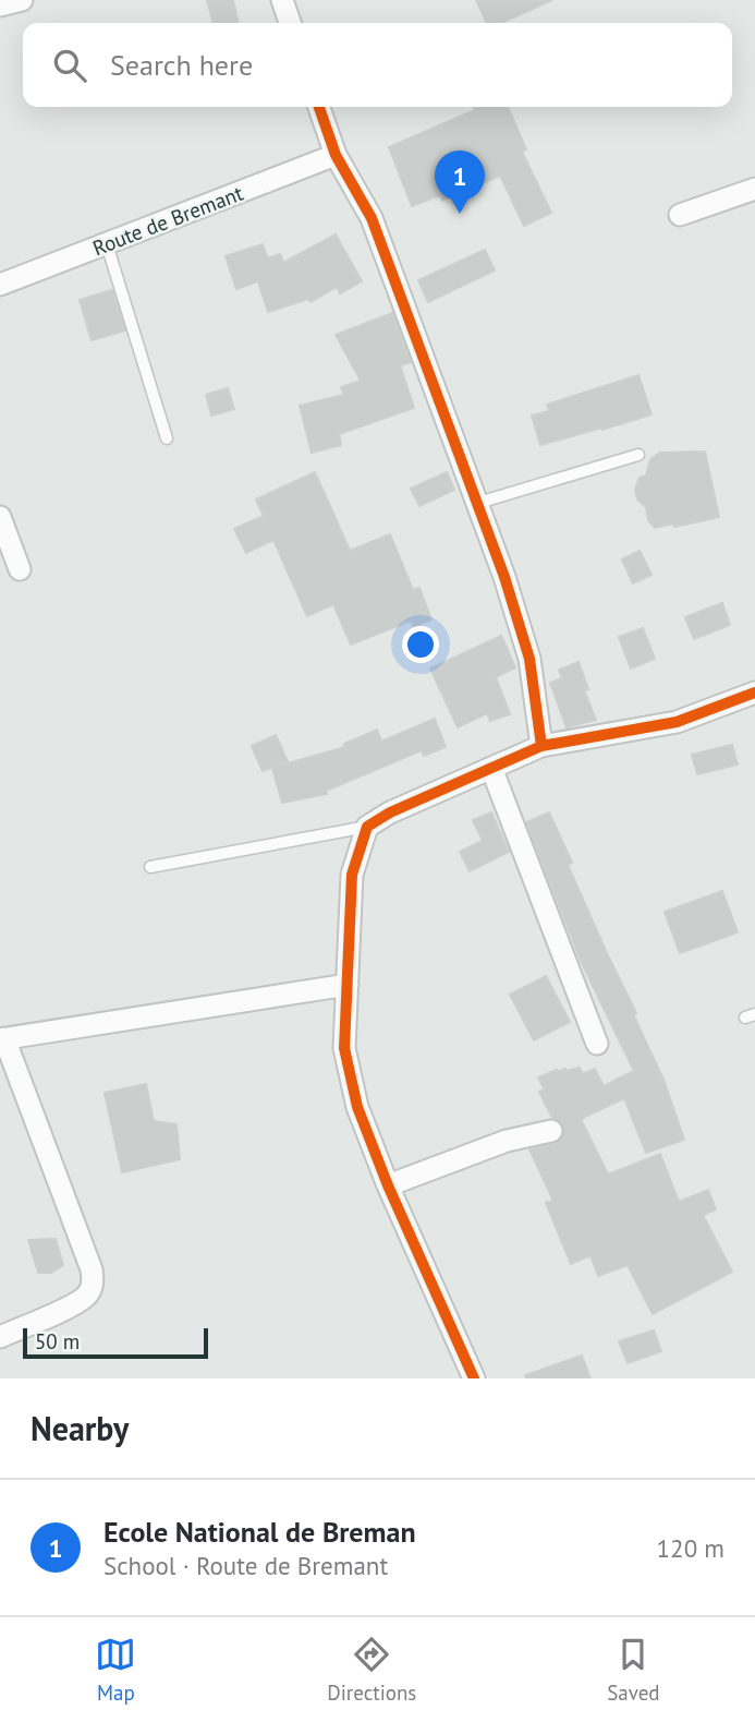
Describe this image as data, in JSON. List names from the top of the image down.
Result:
{
  "streets": {
    "street": ["Route de Bremant"]
  },
  "scale_bar": "50 m",
  "page": {
    "search": "Search here",
    "pins": "1",
    "scale": "50 m",
    "heading": "Nearby",
    "list": [
      {
        "mark": "1",
        "name": "Ecole National de Breman",
        "note": "School · Route de Bremant",
        "value": "120 m"
      }
    ],
    "nav": ["Map", "Directions", "Saved"]
  }
}
